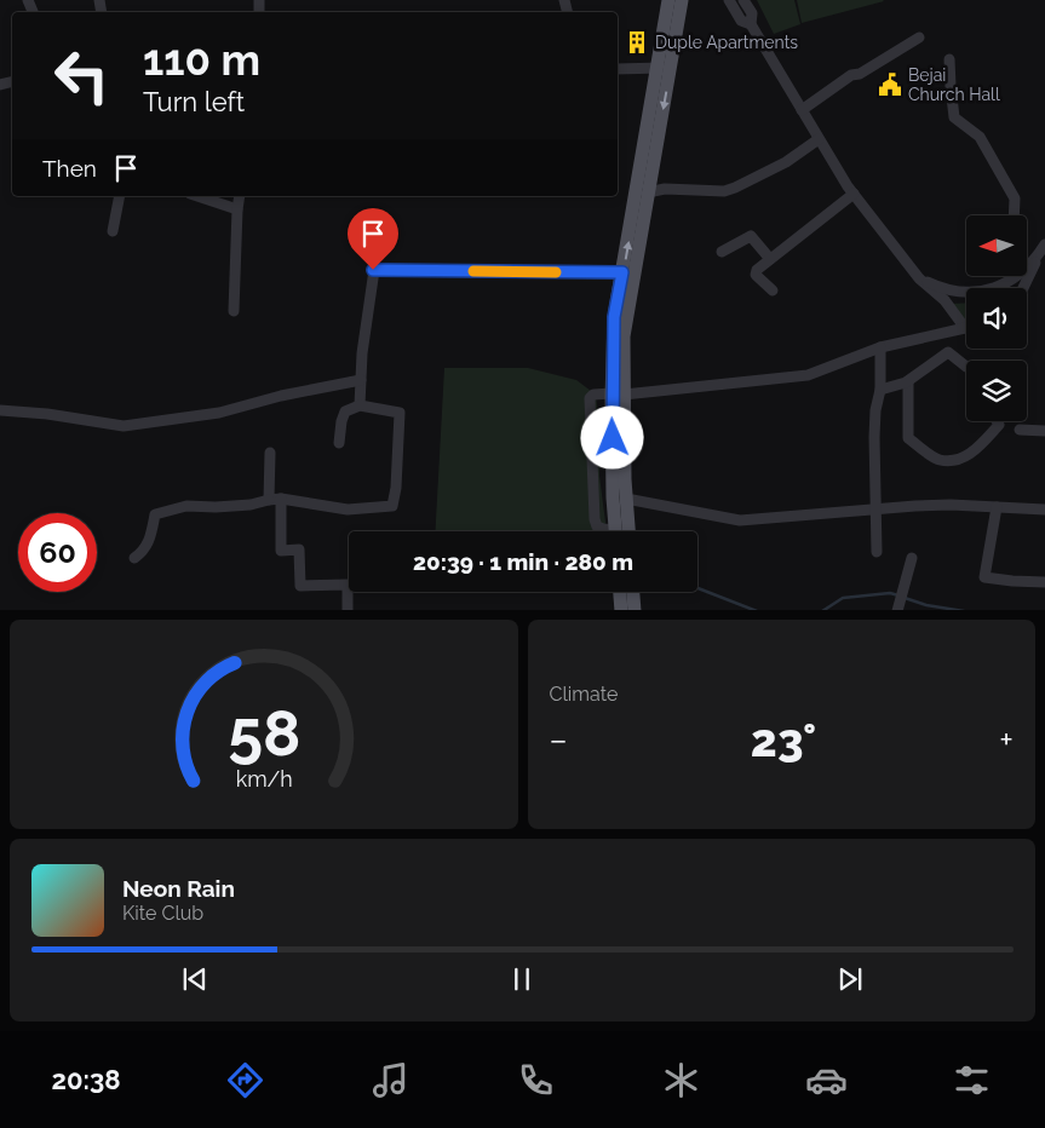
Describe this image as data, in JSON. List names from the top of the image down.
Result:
{
  "places": {
    "building": ["Duple Apartments"],
    "public building": ["Bejai Church Hall"]
  },
  "north": "left",
  "page": {
    "turn": ["110 m", "Turn left"],
    "then": "Then",
    "limit": "60",
    "trip": "20:39 · 1 min · 280 m",
    "tile": "Climate",
    "heat": ["−", "23°", "+"],
    "song": ["Neon Rain", "Kite Club"],
    "tabs": "20:38",
    "gauge": ["58", "km/h"]
  }
}
